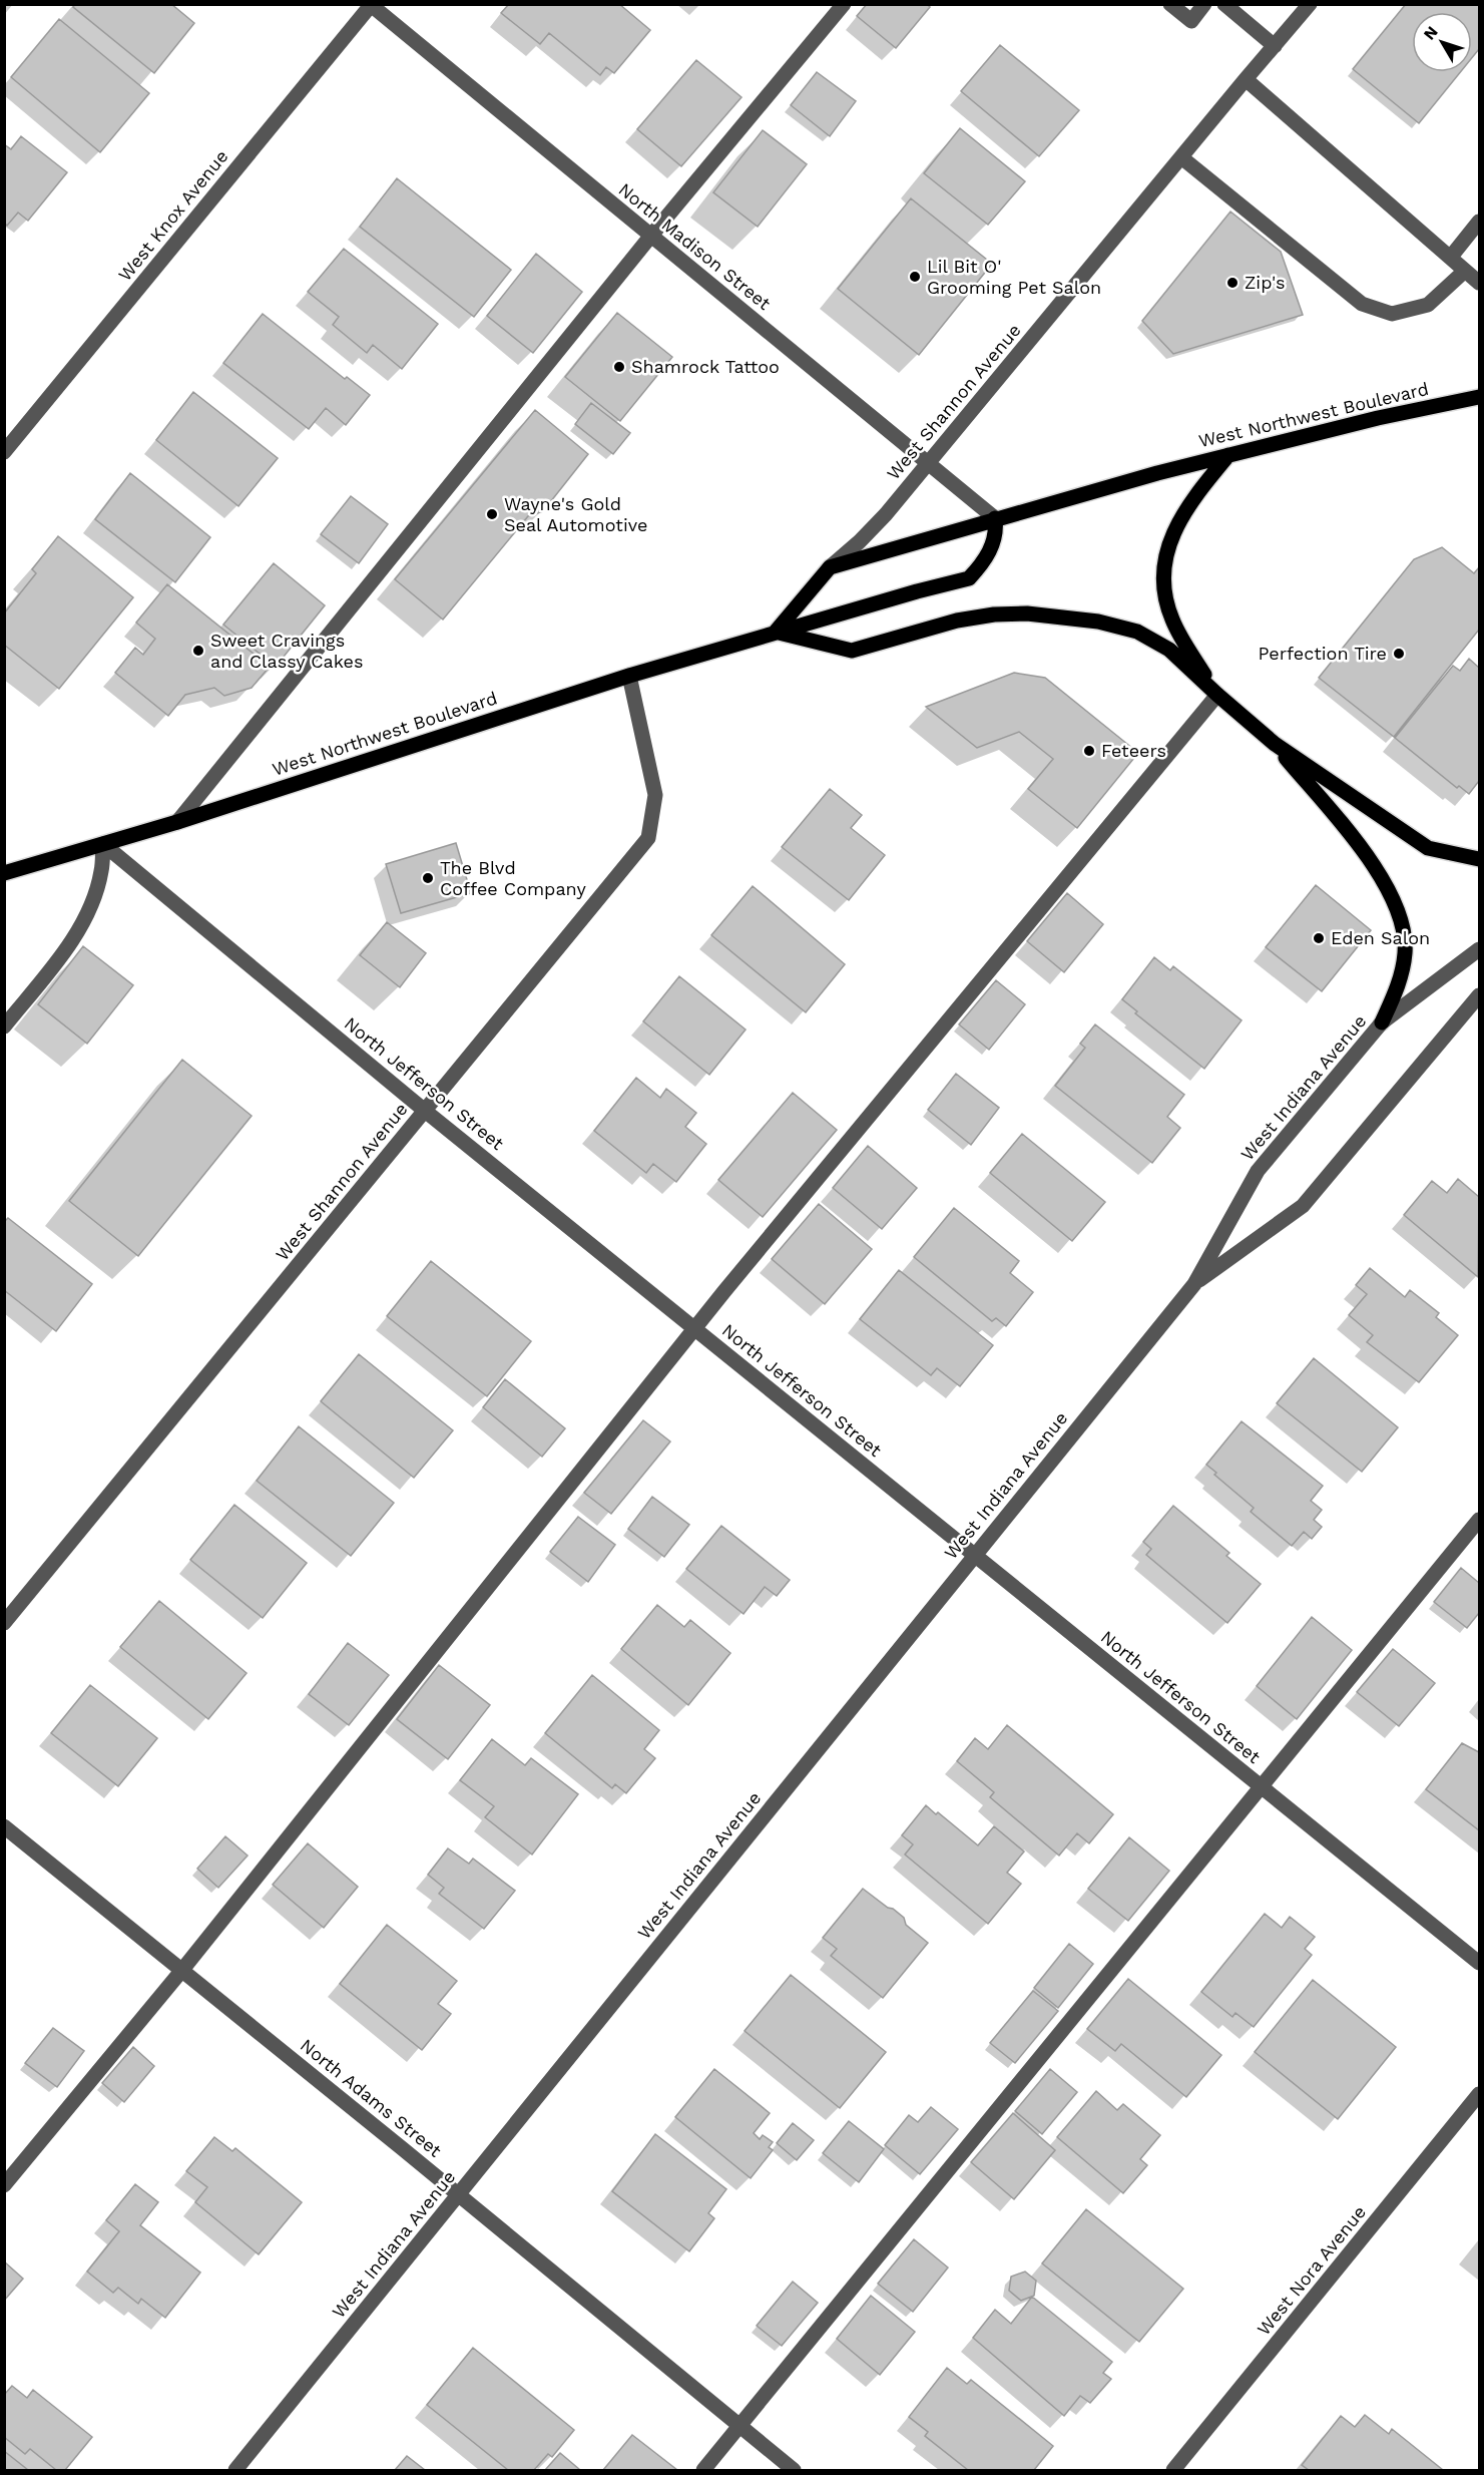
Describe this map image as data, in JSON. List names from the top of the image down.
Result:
{
  "streets": {
    "main road": ["West Northwest Boulevard"],
    "street": [
      "West Knox Avenue",
      "North Madison Street",
      "West Shannon Avenue",
      "North Jefferson Street",
      "West Indiana Avenue",
      "North Adams Street",
      "West Nora Avenue"
    ]
  },
  "crossings": [
    ["West Knox Avenue", "North Madison Street"],
    ["North Madison Street", "West Shannon Avenue"],
    ["North Madison Street", "West Northwest Boulevard"],
    ["West Shannon Avenue", "West Northwest Boulevard"],
    ["West Shannon Avenue", "North Jefferson Street"],
    ["West Northwest Boulevard", "North Jefferson Street"],
    ["North Jefferson Street", "West Indiana Avenue"],
    ["West Indiana Avenue", "North Adams Street"]
  ],
  "places": [
    "Lil Bit O' Grooming Pet Salon",
    "Zip's",
    "Shamrock Tattoo",
    "Wayne's Gold Seal Automotive",
    "Sweet Cravings and Classy Cakes",
    "Perfection Tire",
    "Feteers",
    "The Blvd Coffee Company",
    "Eden Salon"
  ],
  "north": "top left"
}
